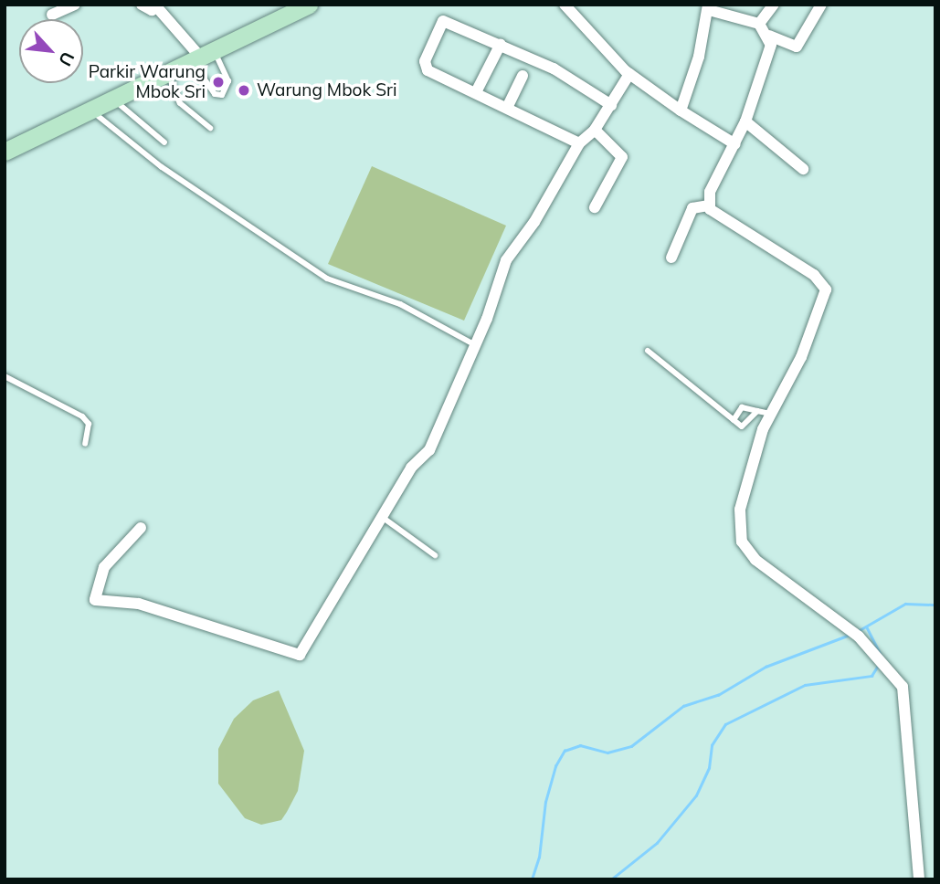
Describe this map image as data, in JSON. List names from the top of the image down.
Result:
{
  "places": ["Parkir Warung Mbok Sri", "Warung Mbok Sri"],
  "north": "bottom right"
}
